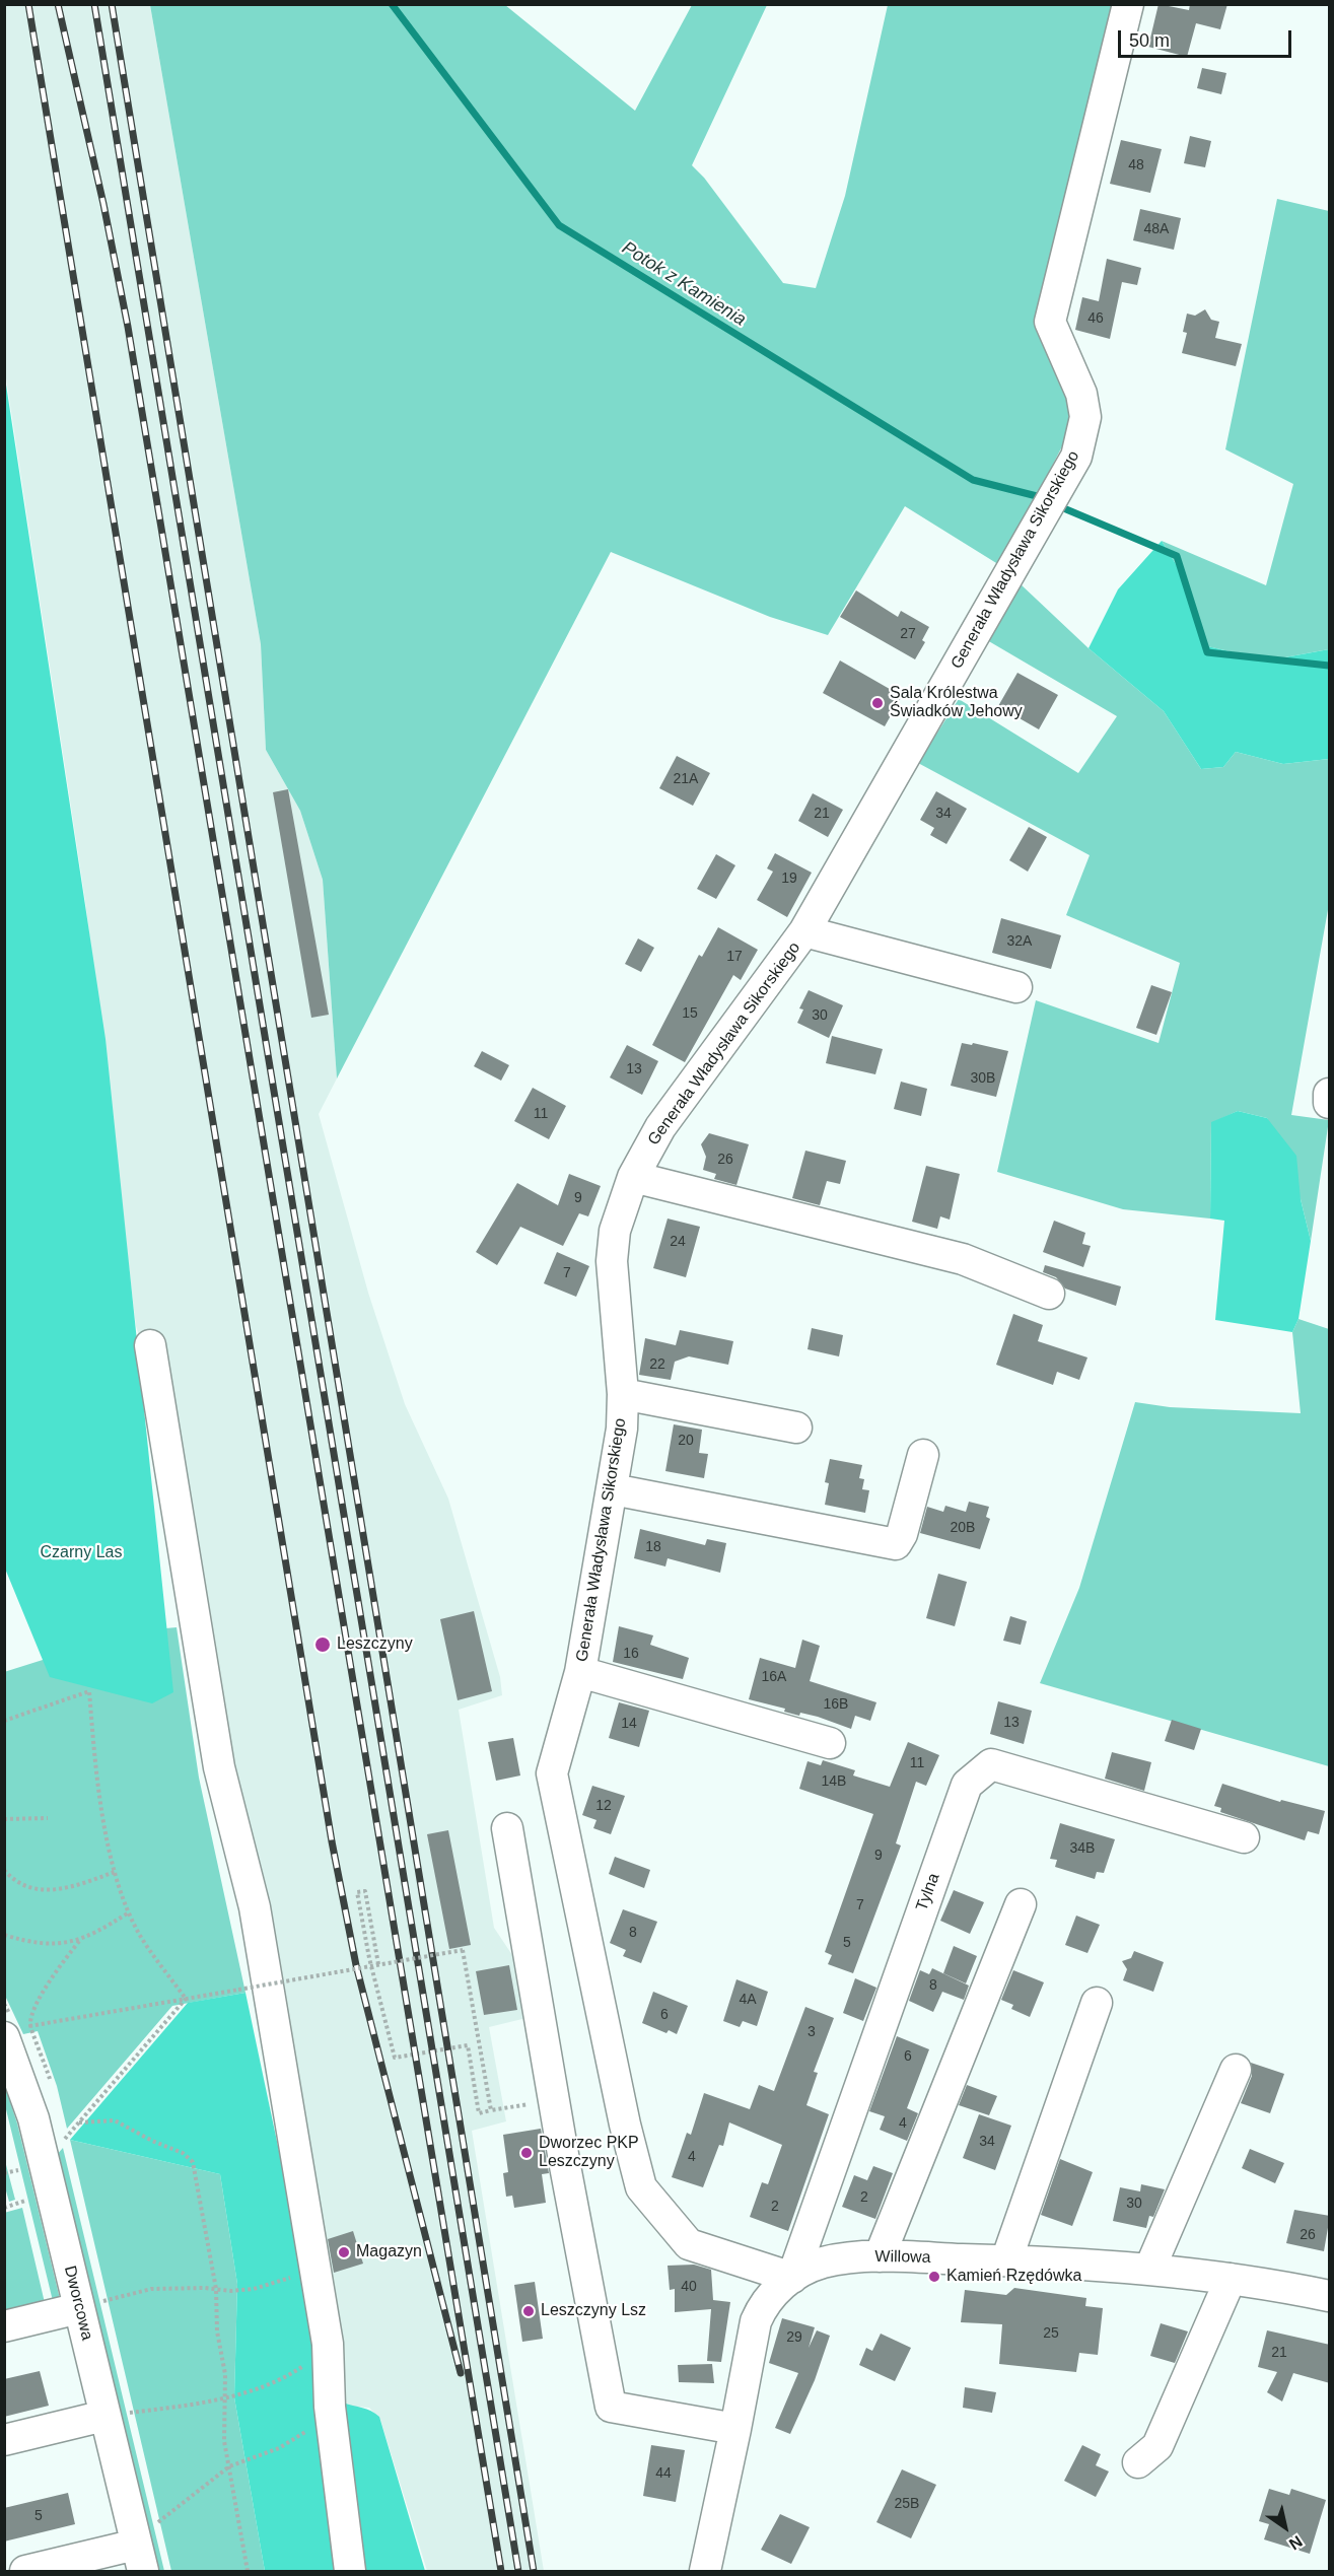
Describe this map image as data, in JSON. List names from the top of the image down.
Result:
{
  "streets": {
    "street": [
      "Generała Władysława Sikorskiego",
      "Tylna",
      "Willowa",
      "Dworcowa"
    ]
  },
  "crossings": [
    ["Generała Władysława Sikorskiego", "Tylna"],
    ["Generała Władysława Sikorskiego", "Willowa"],
    ["Tylna", "Willowa"]
  ],
  "water": ["Potok z Kamienia"],
  "parks": ["Czarny Las"],
  "places": [
    "Sala Królestwa Świadków Jehowy",
    "Leszczyny",
    "Dworzec PKP Leszczyny",
    "Magazyn",
    "Kamień Rzędówka",
    "Leszczyny Lsz"
  ],
  "house_numbers": [
    "48",
    "48A",
    "46",
    "27",
    "21A",
    "21",
    "34",
    "19",
    "32A",
    "17",
    "15",
    "30",
    "13",
    "30B",
    "11",
    "26",
    "9",
    "24",
    "7",
    "22",
    "20",
    "20B",
    "18",
    "16",
    "16A",
    "16B",
    "13",
    "14",
    "11",
    "14B",
    "12",
    "34B",
    "9",
    "7",
    "8",
    "5",
    "8",
    "4A",
    "6",
    "3",
    "6",
    "4",
    "34",
    "4",
    "2",
    "30",
    "2",
    "26",
    "40",
    "25",
    "29",
    "21",
    "44",
    "25B",
    "5"
  ],
  "scale_bar": "50 m",
  "north": "bottom right"
}
